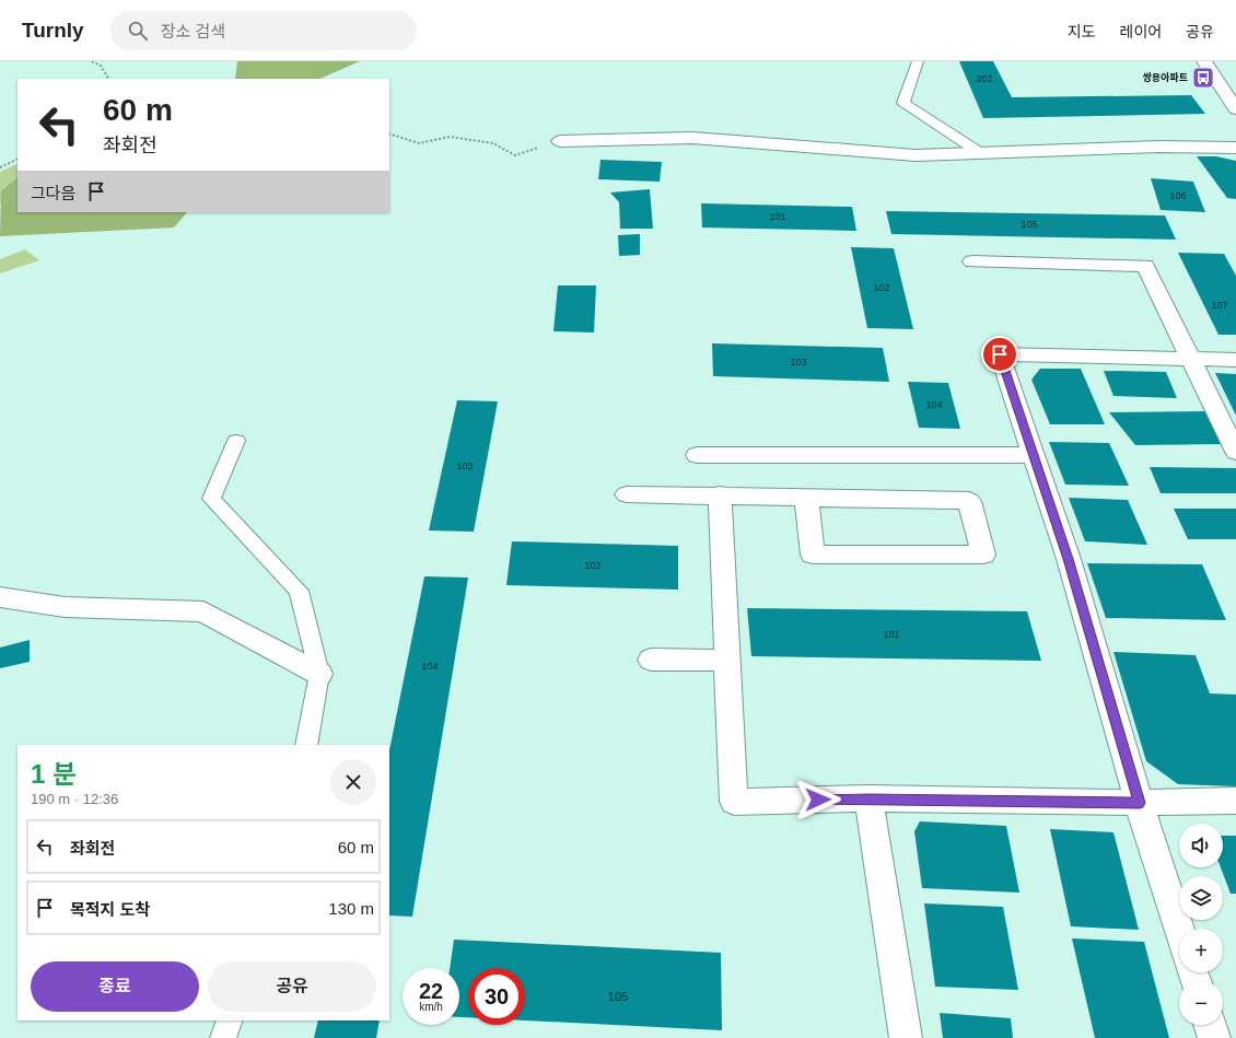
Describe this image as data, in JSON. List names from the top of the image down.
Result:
{
  "places": {
    "bus stop": ["쌍용아파트"]
  },
  "house_numbers": [
    "202",
    "106",
    "101",
    "105",
    "102",
    "107",
    "103",
    "104",
    "103",
    "102",
    "101",
    "104",
    "105"
  ],
  "page": {
    "header": "Turnly",
    "search": "장소 검색",
    "nav": ["지도", "레이어", "공유"],
    "turn": ["60 m", "좌회전"],
    "then": "그다음",
    "heading": ["1 분", "190 m · 12:36"],
    "list": [
      {
        "name": "좌회전",
        "value": "60 m"
      },
      {
        "name": "목적지 도착",
        "value": "130 m"
      }
    ],
    "map_buttons": ["+", "−"],
    "buttons": ["종료", "공유"],
    "speed": "22 km/h",
    "limit": "30"
  }
}
